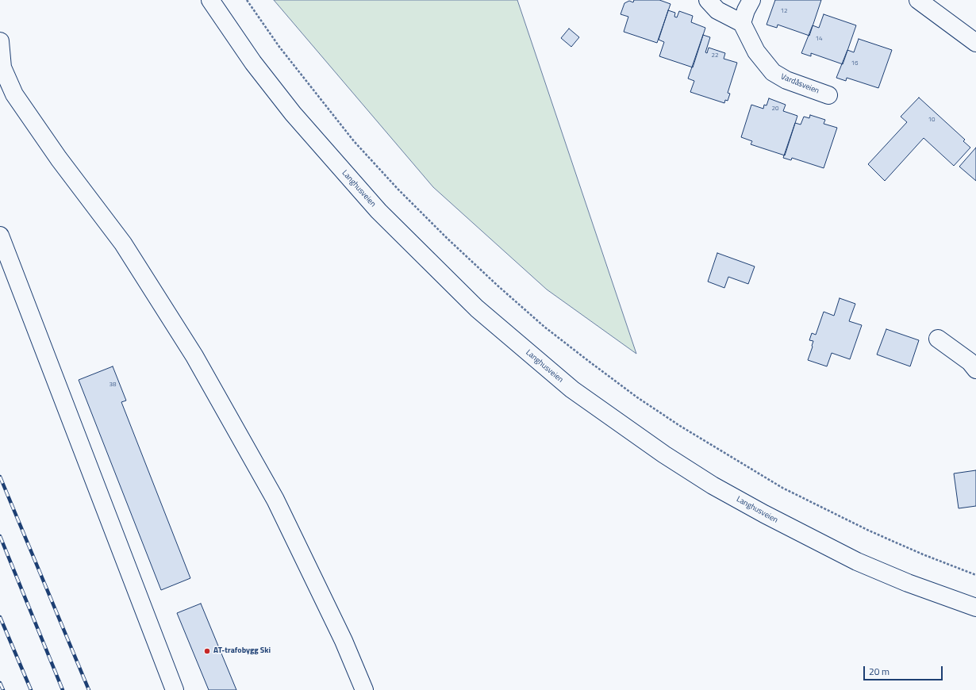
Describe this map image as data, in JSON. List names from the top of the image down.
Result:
{
  "streets": {
    "main road": ["Vardåsveien", "Langhusveien"]
  },
  "places": ["AT-trafobygg Ski"],
  "house_numbers": [
    "12",
    "14",
    "22",
    "16",
    "20",
    "10",
    "38"
  ],
  "scale_bar": "20 m"
}
